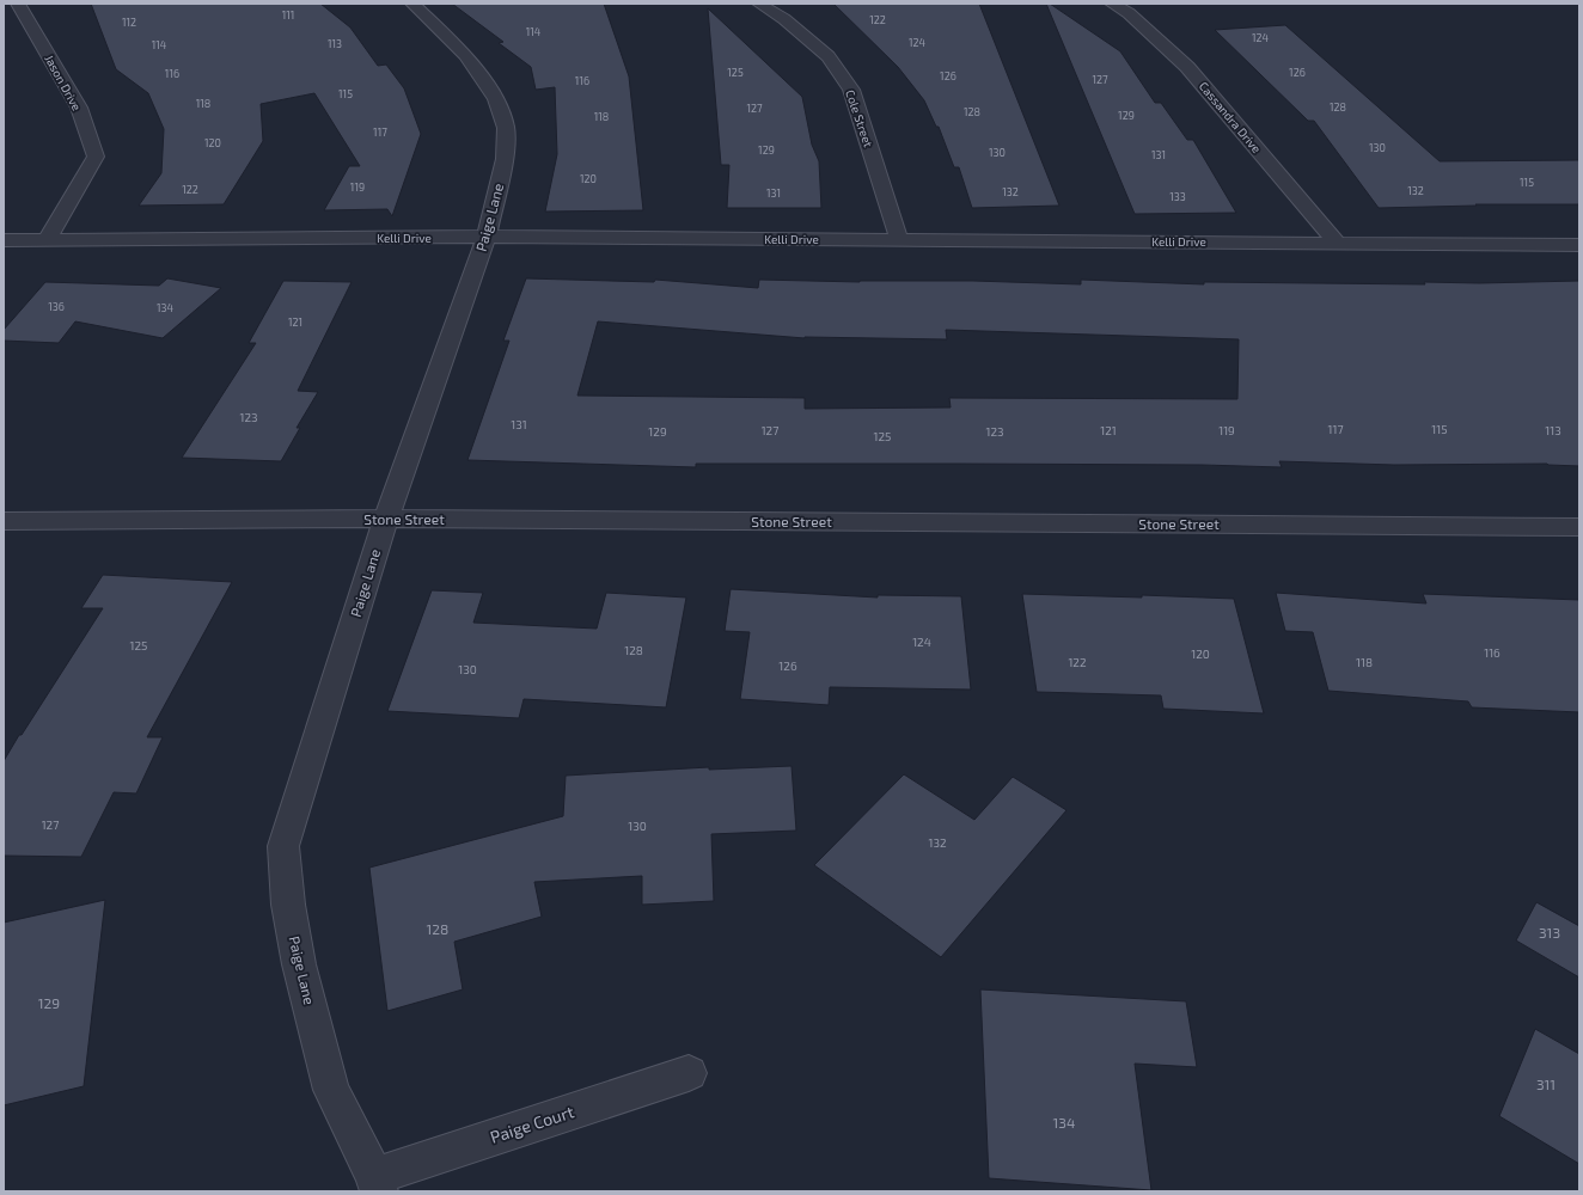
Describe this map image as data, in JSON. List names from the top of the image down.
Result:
{
  "streets": {
    "street": [
      "Jason Drive",
      "Cassandra Drive",
      "Cole Street",
      "Paige Lane",
      "Kelli Drive",
      "Stone Street",
      "Paige Court"
    ]
  },
  "crossings": [
    ["Jason Drive", "Kelli Drive"],
    ["Cassandra Drive", "Kelli Drive"],
    ["Cole Street", "Kelli Drive"],
    ["Paige Lane", "Kelli Drive"],
    ["Paige Lane", "Stone Street"],
    ["Paige Lane", "Paige Court"]
  ],
  "house_numbers": [
    "111",
    "122",
    "112",
    "114",
    "124",
    "124",
    "113",
    "114",
    "125",
    "126",
    "116",
    "126",
    "127",
    "116",
    "115",
    "118",
    "128",
    "127",
    "128",
    "129",
    "118",
    "117",
    "120",
    "130",
    "129",
    "130",
    "131",
    "120",
    "115",
    "119",
    "122",
    "132",
    "132",
    "131",
    "133",
    "136",
    "134",
    "121",
    "123",
    "131",
    "117",
    "115",
    "127",
    "121",
    "119",
    "113",
    "129",
    "123",
    "125",
    "124",
    "125",
    "128",
    "116",
    "120",
    "122",
    "118",
    "126",
    "130",
    "127",
    "130",
    "132",
    "128",
    "313",
    "129",
    "311",
    "134"
  ]
}
